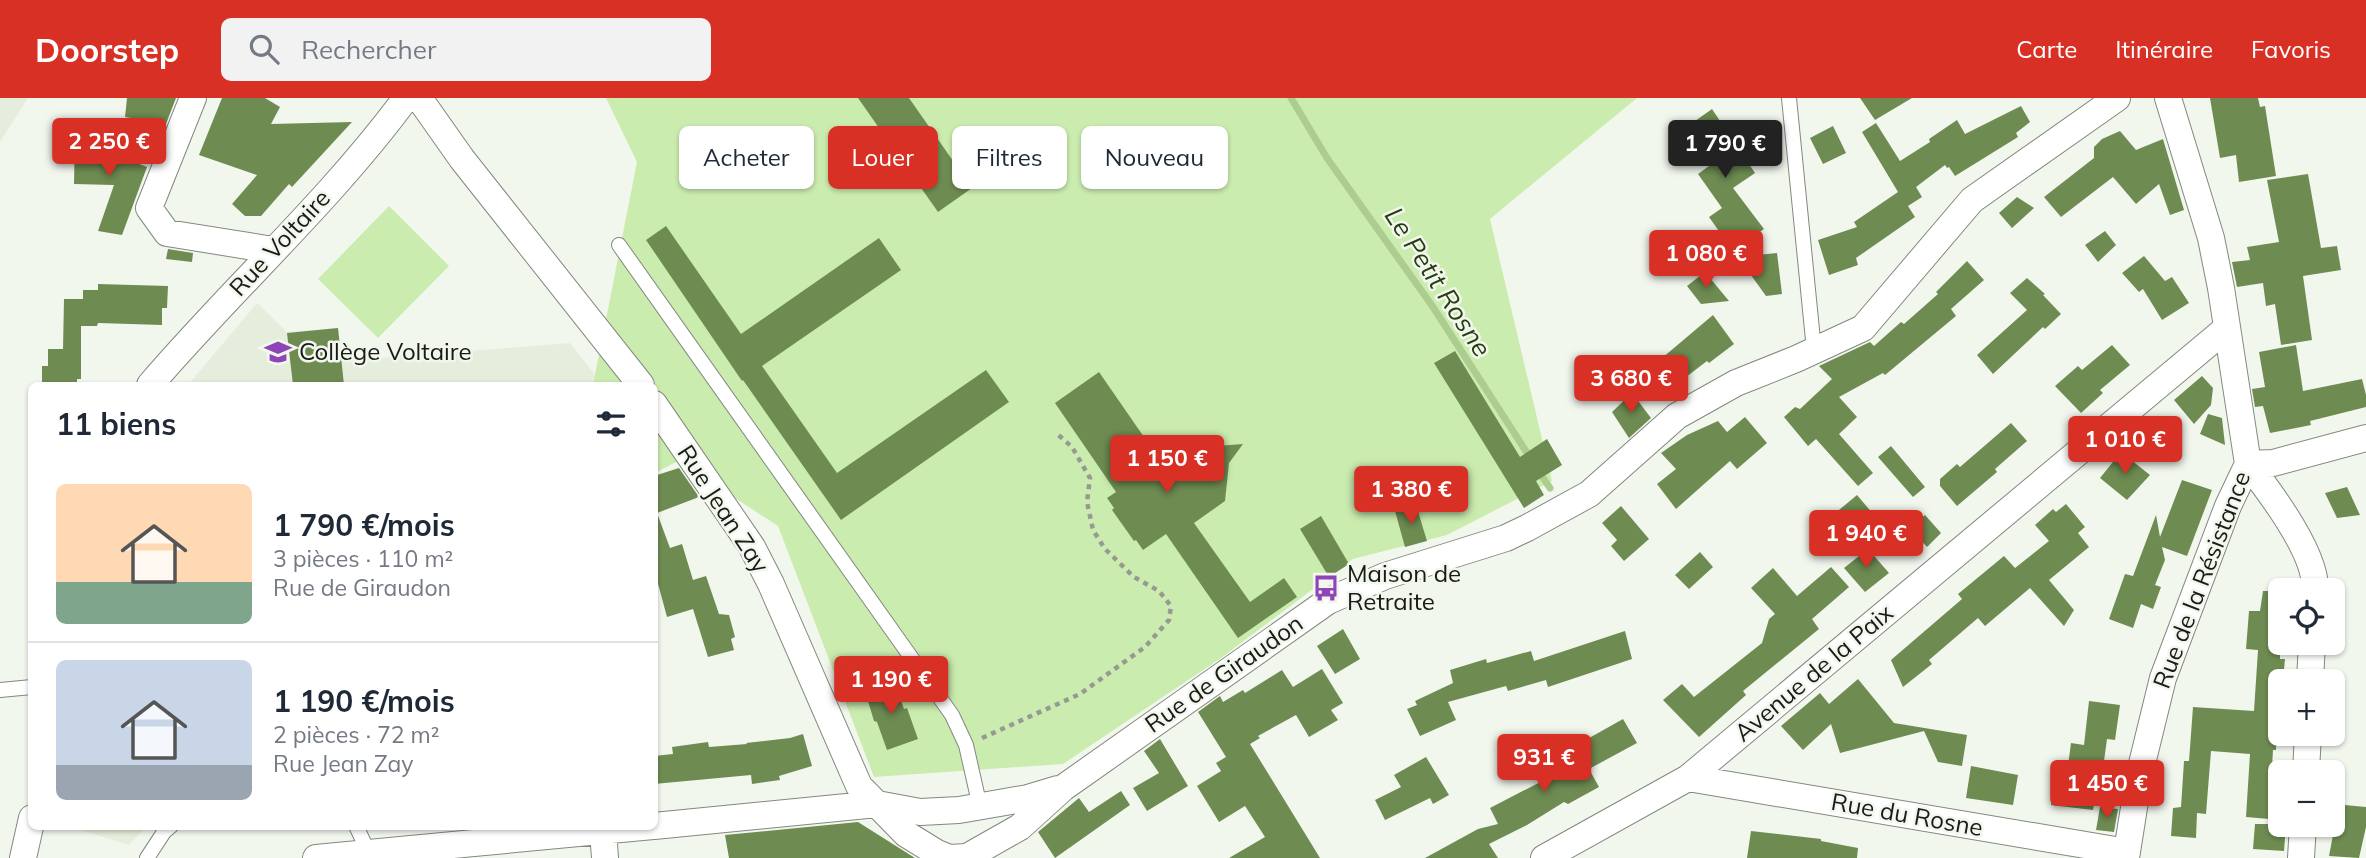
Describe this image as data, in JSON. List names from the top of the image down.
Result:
{
  "streets": {
    "street": [
      "Rue Voltaire",
      "Rue Jean Zay",
      "Rue de la Résistance",
      "Avenue de la Paix",
      "Rue de Giraudon",
      "Rue du Rosne"
    ]
  },
  "crossings": [
    ["Rue Jean Zay", "Rue de Giraudon"],
    ["Rue de la Résistance", "Avenue de la Paix"],
    ["Rue de la Résistance", "Rue du Rosne"],
    ["Avenue de la Paix", "Rue du Rosne"]
  ],
  "water": ["Le Petit Rosne"],
  "places": {
    "school or university": ["Collège Voltaire"],
    "bus stop": ["Maison de Retraite"]
  },
  "page": {
    "header": "Doorstep",
    "search": "Rechercher",
    "nav": ["Carte", "Itinéraire", "Favoris"],
    "price": [
      "2 250 €",
      "1 790 €",
      "1 080 €",
      "3 680 €",
      "1 010 €",
      "1 150 €",
      "1 380 €",
      "1 940 €",
      "1 190 €",
      "931 €",
      "1 450 €"
    ],
    "chip": [
      "Acheter",
      "Louer",
      "Filtres",
      "Nouveau"
    ],
    "heading": "11 biens",
    "list": [
      {
        "name": "1 790 €/mois",
        "note": "3 pièces · 110 m² · Rue de Giraudon"
      },
      {
        "name": "1 190 €/mois",
        "note": "2 pièces · 72 m² · Rue Jean Zay"
      }
    ],
    "map_buttons": ["+", "−"]
  }
}
